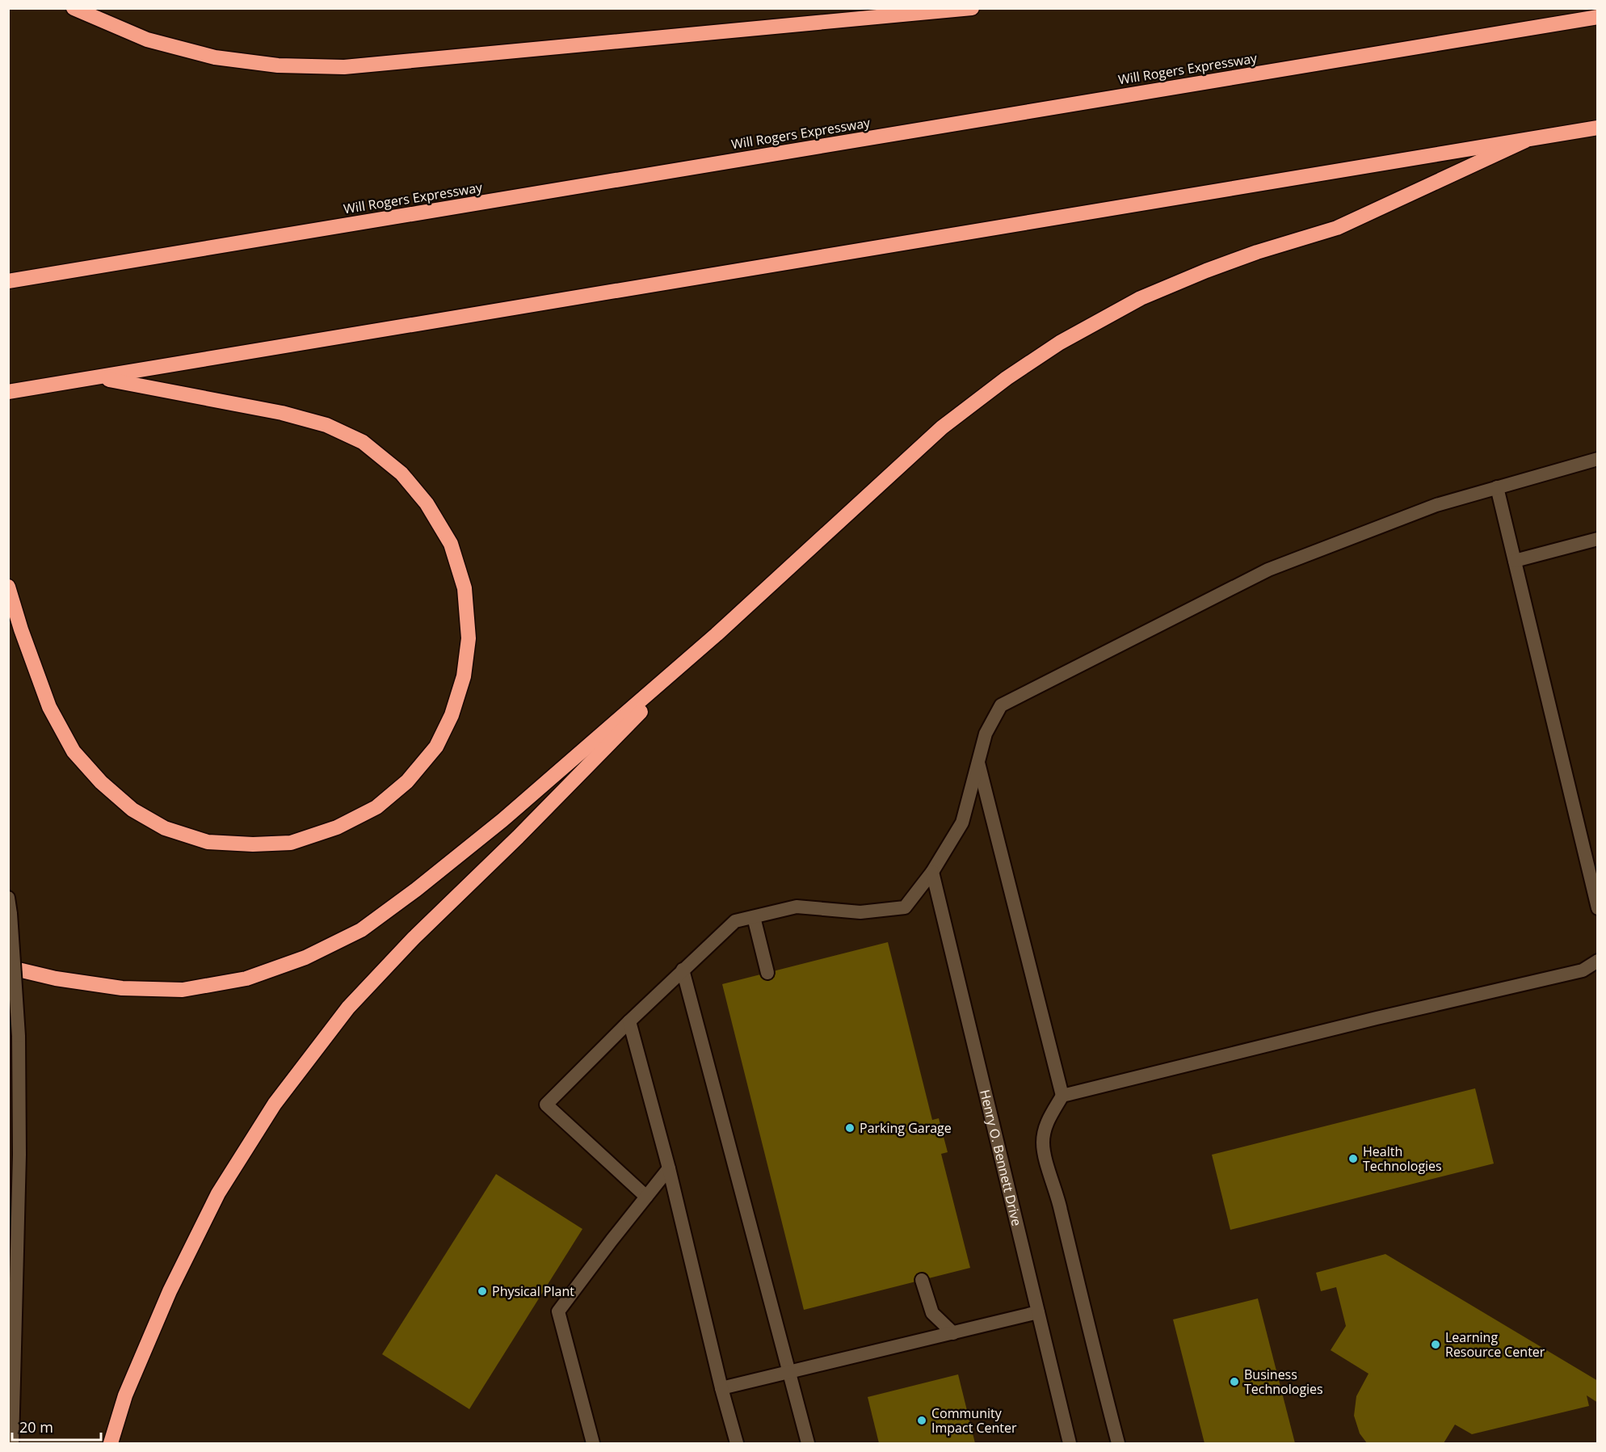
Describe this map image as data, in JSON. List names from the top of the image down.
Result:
{
  "streets": {
    "highway": ["Will Rogers Expressway"],
    "street": ["Henry O. Bennett Drive"]
  },
  "places": [
    "Parking Garage",
    "Health Technologies",
    "Physical Plant",
    "Learning Resource Center",
    "Business Technologies",
    "Community Impact Center"
  ],
  "scale_bar": "20 m"
}
